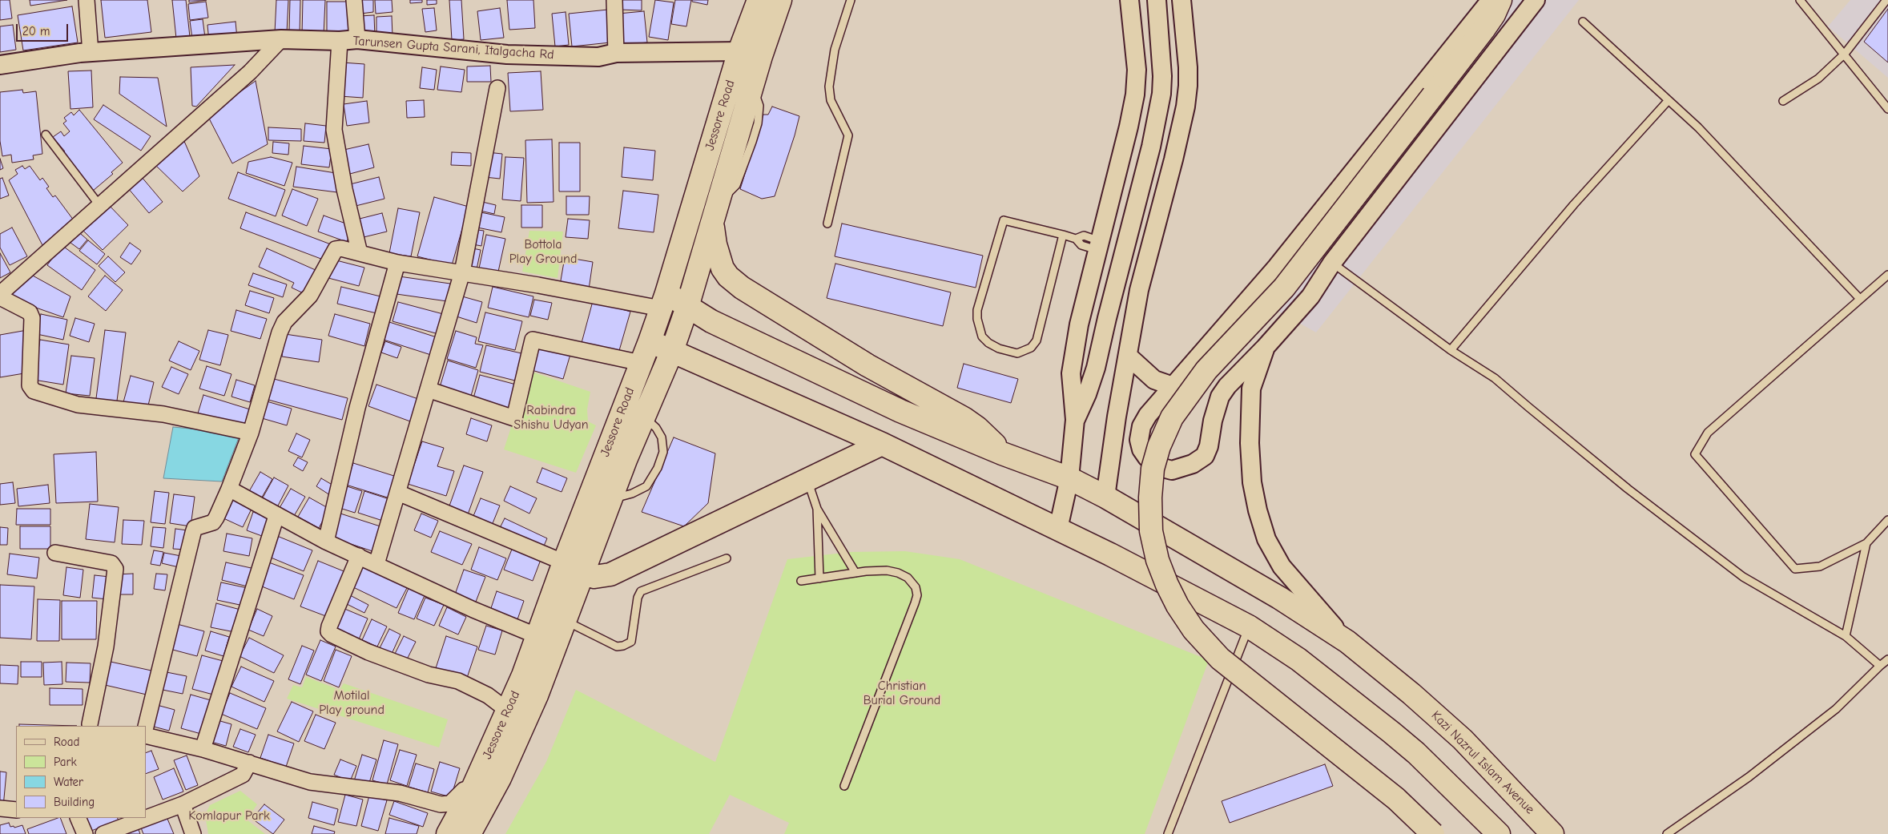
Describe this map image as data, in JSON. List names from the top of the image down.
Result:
{
  "streets": {
    "main road": ["Jessore Road", "Kazi Nazrul Islam Avenue"],
    "street": ["Tarunsen Gupta Sarani, Italgacha Rd"]
  },
  "crossings": [
    ["Tarunsen Gupta Sarani, Italgacha Rd", "Jessore Road"],
    ["Jessore Road", "Kazi Nazrul Islam Avenue"]
  ],
  "parks": [
    "Bottola Play Ground",
    "Rabindra Shishu Udyan",
    "Christian Burial Ground",
    "Motilal Play ground",
    "Komlapur Park"
  ],
  "legend": [
    "Road",
    "Park",
    "Water",
    "Building"
  ],
  "scale_bar": "20 m"
}
